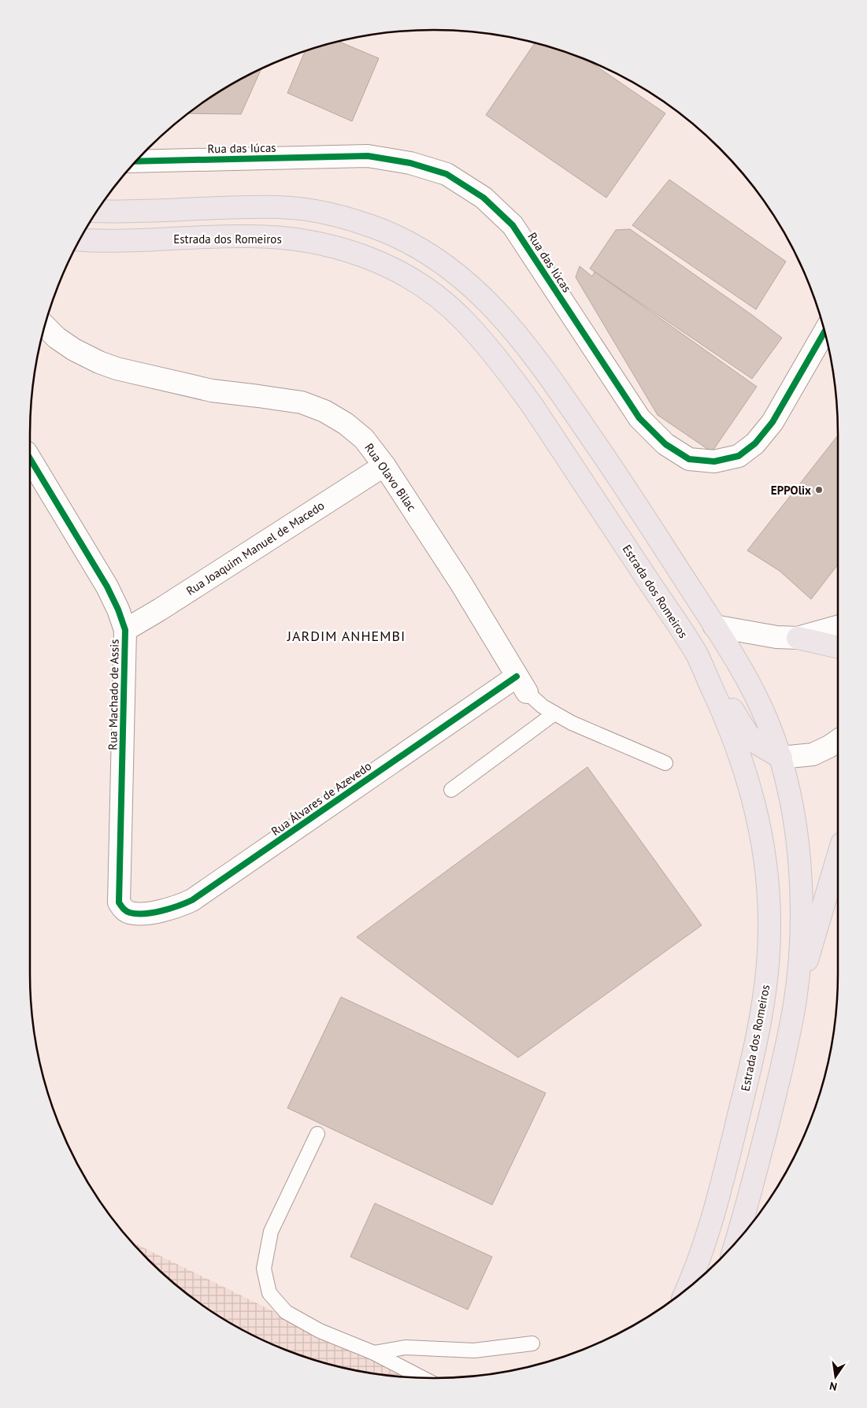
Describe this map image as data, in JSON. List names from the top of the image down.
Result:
{
  "streets": {
    "main road": ["Estrada dos Romeiros"],
    "street": [
      "Rua das Iúcas",
      "Rua Olavo Bilac",
      "Rua Joaquim Manuel de Macedo",
      "Rua Machado de Assis",
      "Rua Álvares de Azevedo"
    ]
  },
  "crossings": [
    ["Rua Olavo Bilac", "Rua Joaquim Manuel de Macedo"],
    ["Rua Olavo Bilac", "Rua Álvares de Azevedo"],
    ["Rua Joaquim Manuel de Macedo", "Rua Machado de Assis"],
    ["Rua Machado de Assis", "Rua Álvares de Azevedo"]
  ],
  "districts": ["JARDIM ANHEMBI"],
  "places": ["EPPOlix"],
  "north": "bottom"
}
